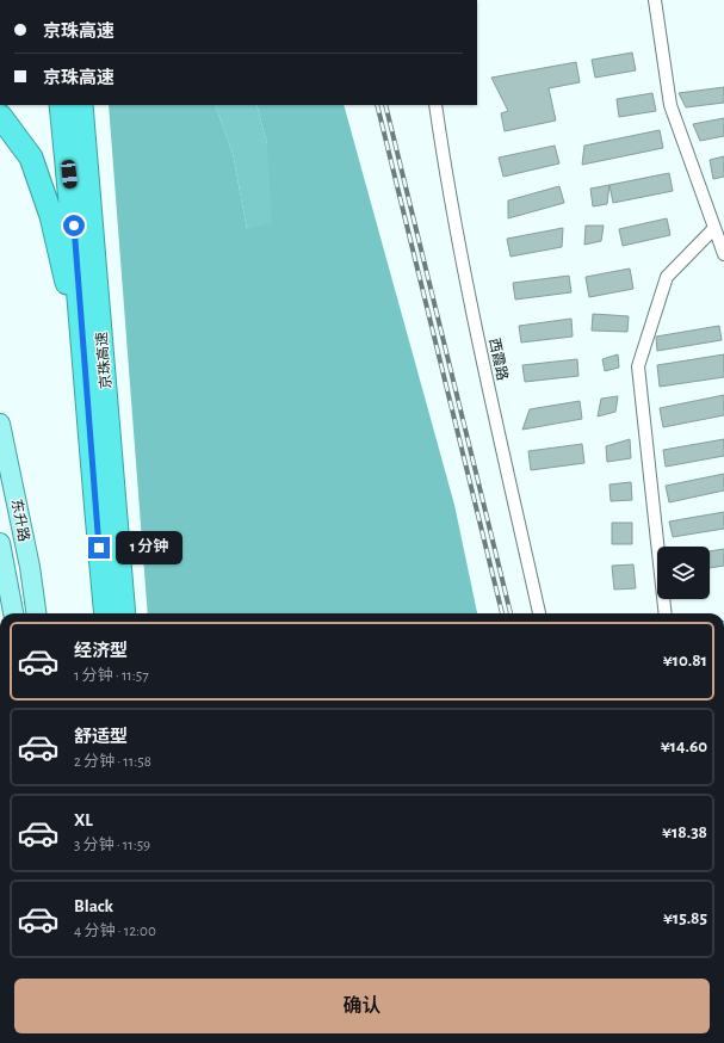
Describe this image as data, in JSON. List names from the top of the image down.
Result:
{
  "streets": {
    "highway": ["京珠高速"],
    "main road": ["东升路"],
    "street": ["西霞路"]
  },
  "page": {
    "banner": ["京珠高速", "京珠高速"],
    "bubble": "1 分钟",
    "list": [
      {
        "name": "经济型",
        "note": "1 分钟 · 11:57",
        "value": "¥10.81"
      },
      {
        "name": "舒适型",
        "note": "2 分钟 · 11:58",
        "value": "¥14.60"
      },
      {
        "name": "XL",
        "note": "3 分钟 · 11:59",
        "value": "¥18.38"
      },
      {
        "name": "Black",
        "note": "4 分钟 · 12:00",
        "value": "¥15.85"
      }
    ],
    "buttons": "确认"
  }
}
